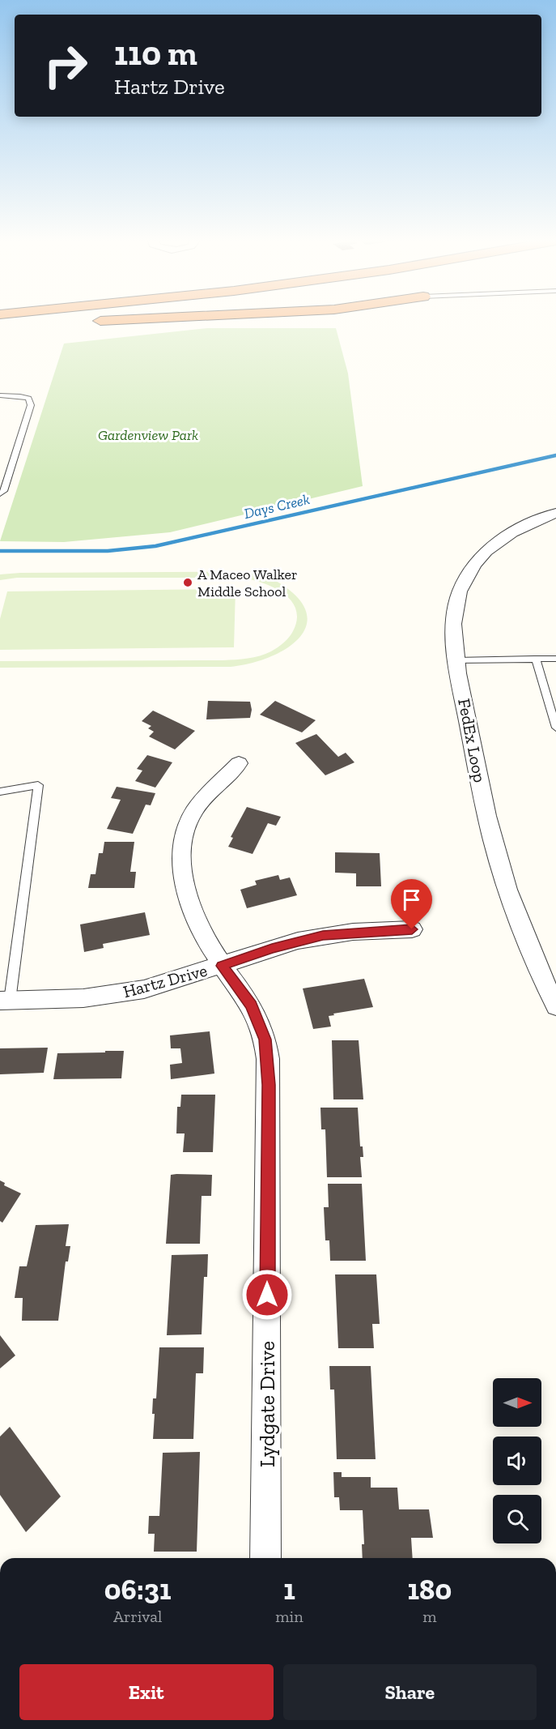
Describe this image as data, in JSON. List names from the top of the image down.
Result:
{
  "streets": {
    "street": ["FedEx Loop", "Hartz Drive", "Lydgate Drive"]
  },
  "crossings": [
    ["Hartz Drive", "Lydgate Drive"]
  ],
  "water": ["Days Creek"],
  "parks": ["Gardenview Park"],
  "places": ["A Maceo Walker Middle School"],
  "north": "right",
  "page": {
    "turn": ["110 m", "Hartz Drive"],
    "eta": [
      "06:31",
      "Arrival",
      "1",
      "min",
      "180",
      "m"
    ],
    "buttons": ["Exit", "Share"]
  }
}
